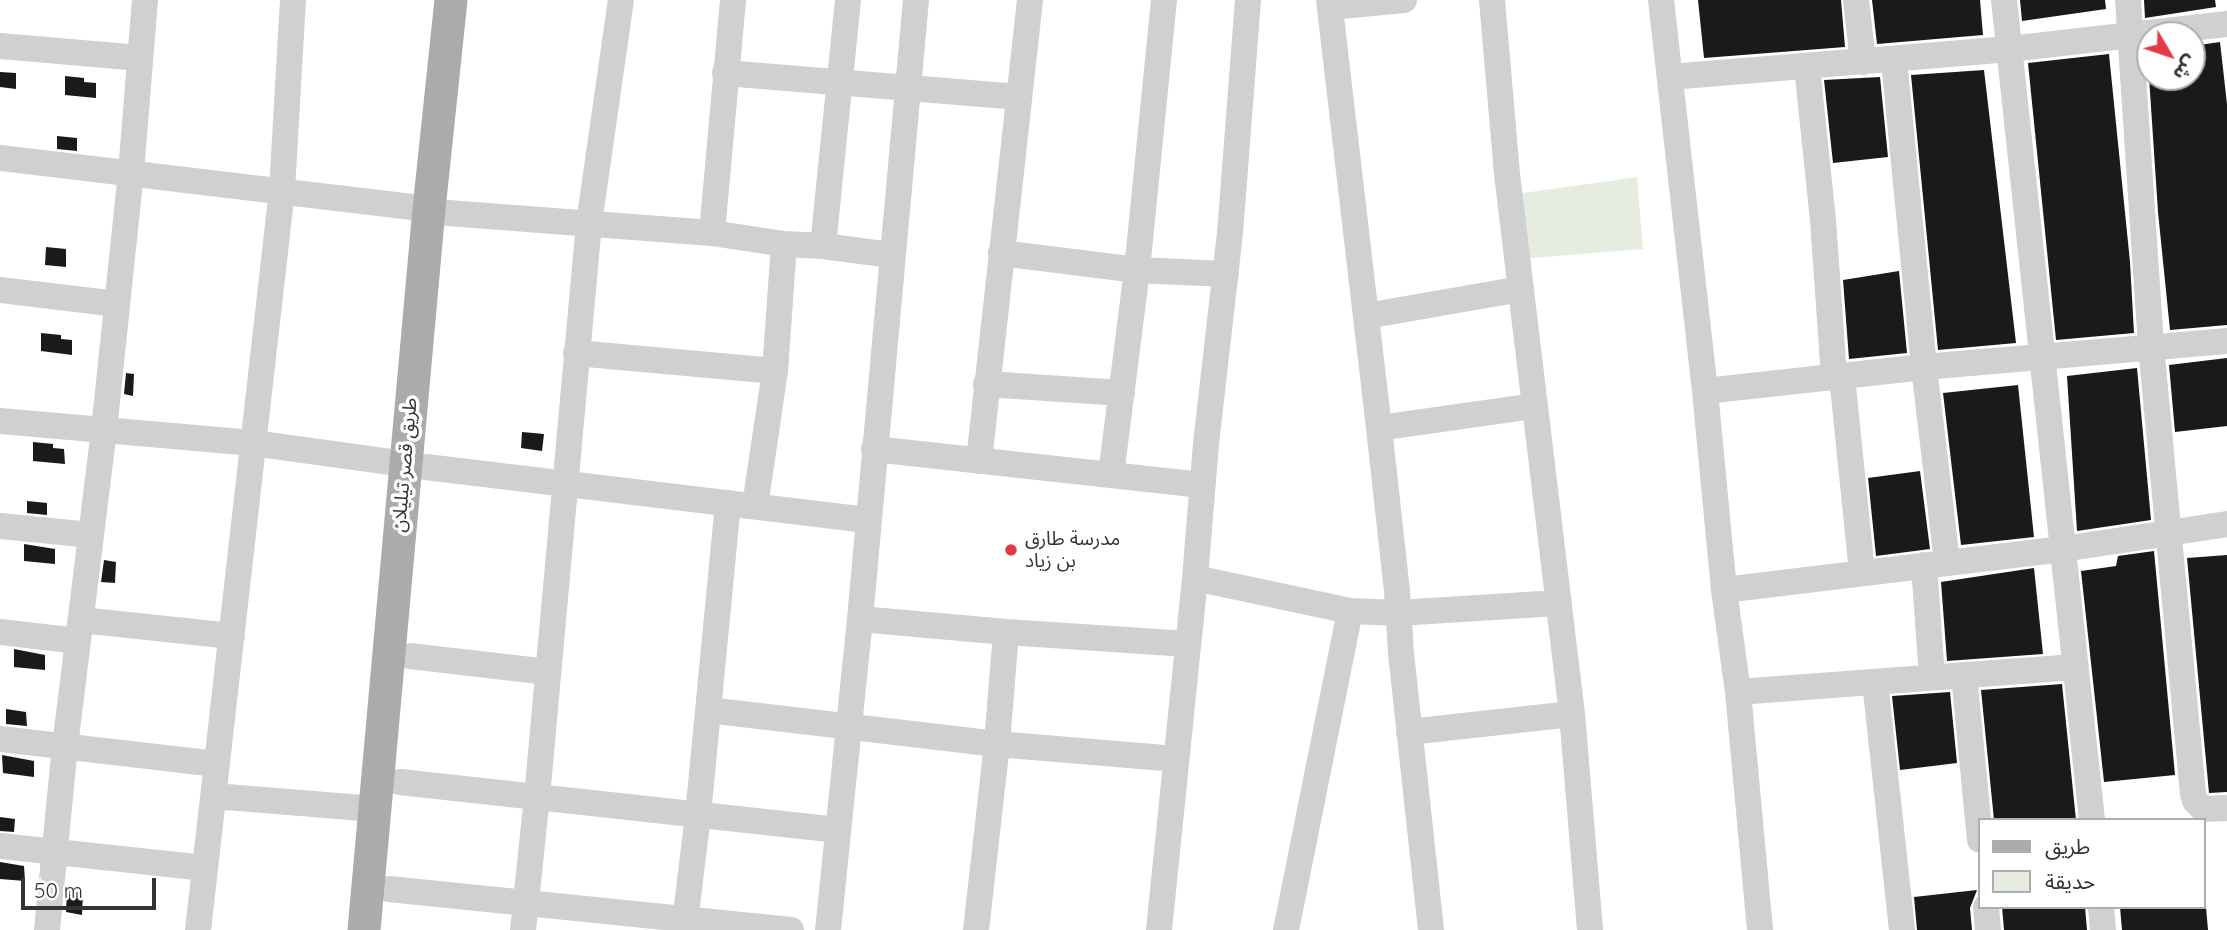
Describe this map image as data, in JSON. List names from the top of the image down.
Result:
{
  "streets": {
    "main road": ["طريق قصر تيليلان"]
  },
  "places": ["مدرسة طارق بن زياد"],
  "legend": ["طريق", "حديقة"],
  "scale_bar": "50 m",
  "north": "bottom right"
}
